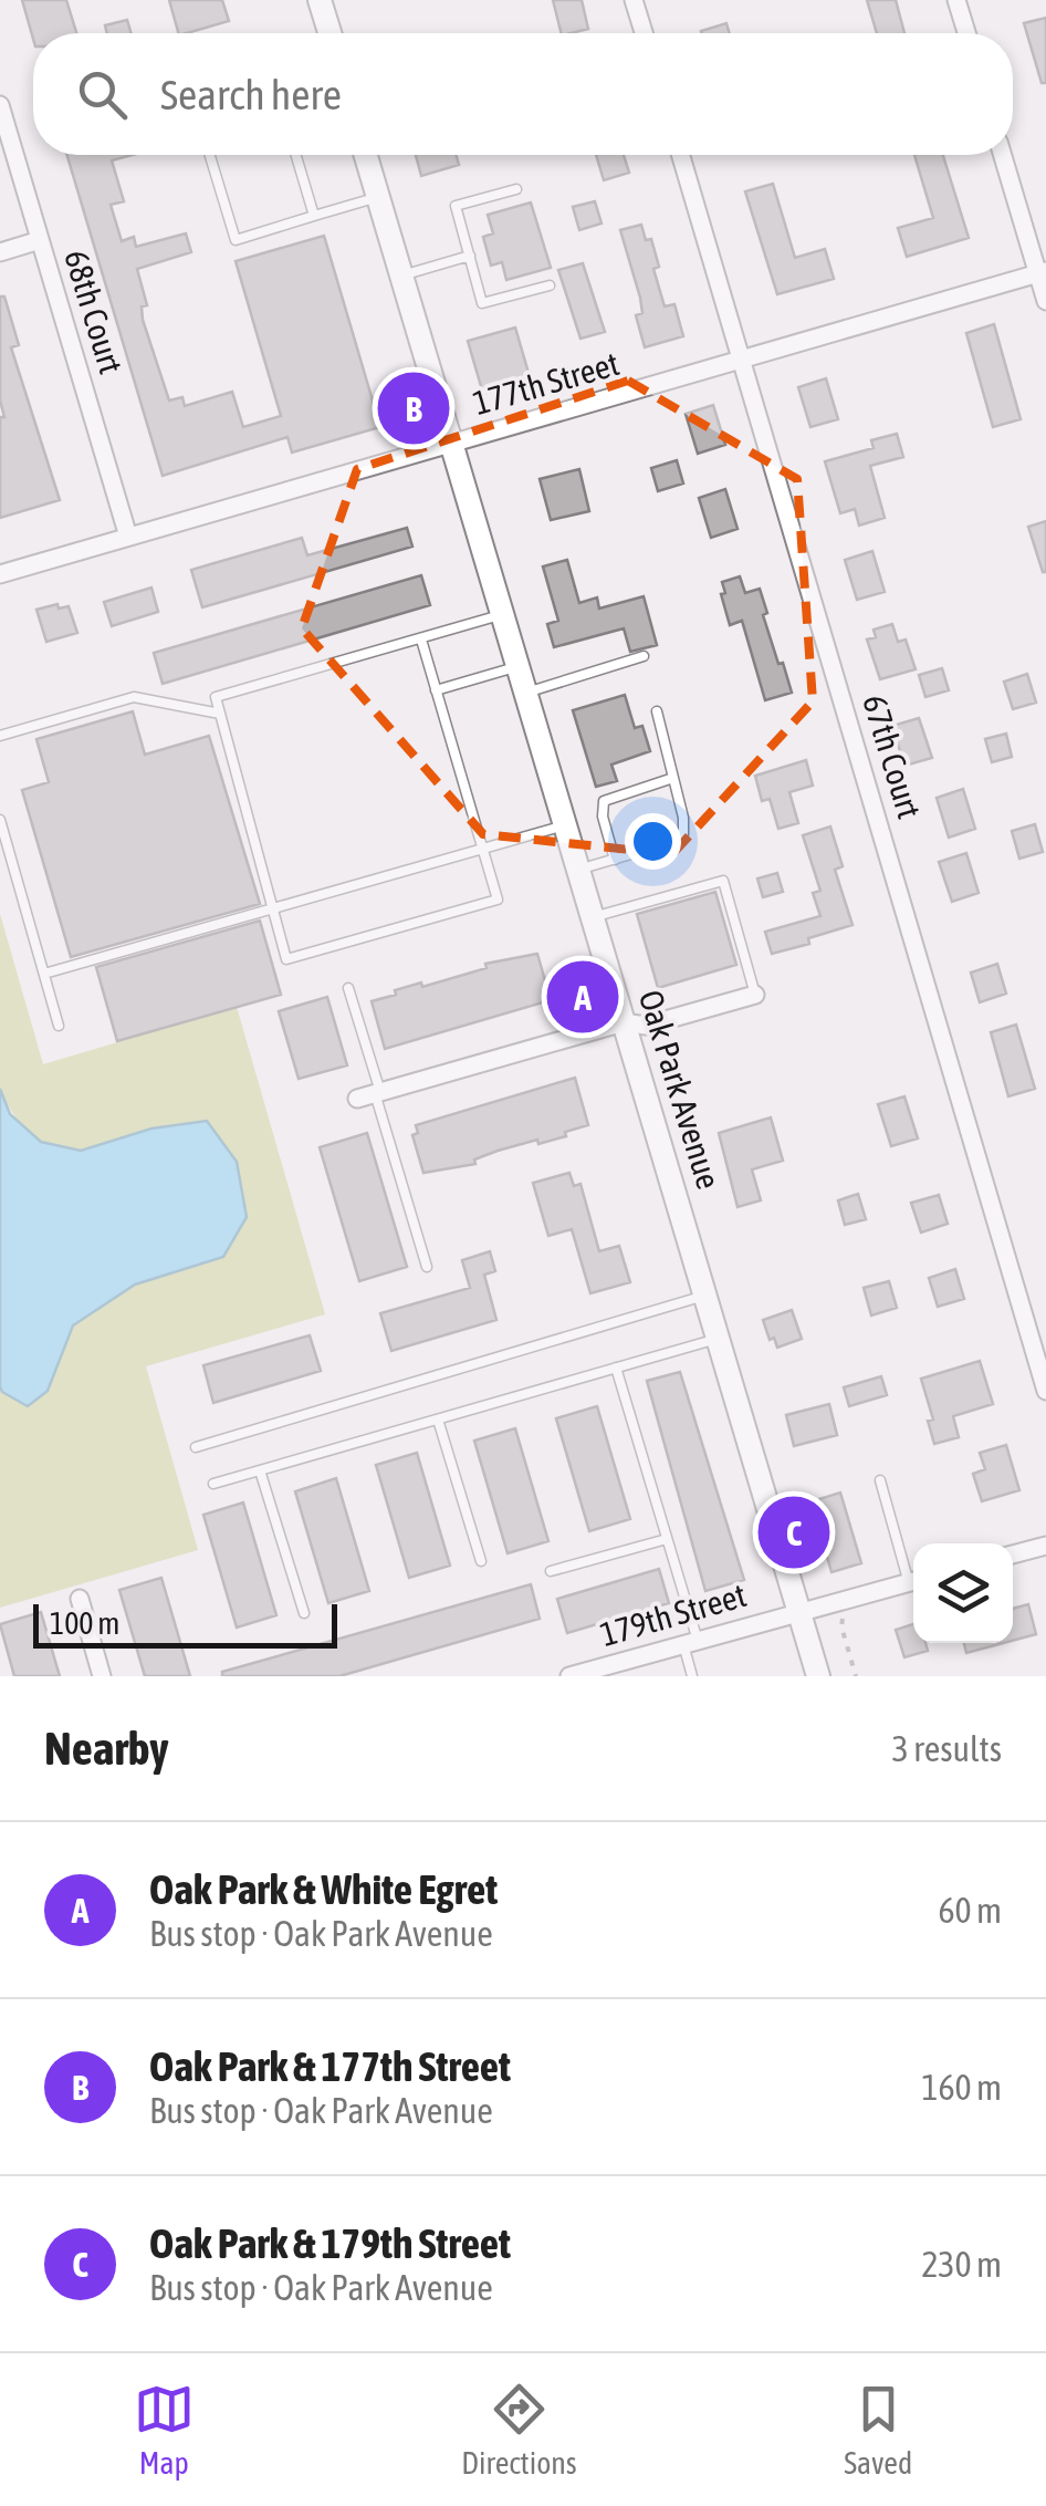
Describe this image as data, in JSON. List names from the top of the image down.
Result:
{
  "streets": {
    "street": [
      "68th Court",
      "177th Street",
      "67th Court",
      "Oak Park Avenue",
      "179th Street"
    ]
  },
  "crossings": [
    ["68th Court", "177th Street"],
    ["177th Street", "67th Court"],
    ["177th Street", "Oak Park Avenue"],
    ["Oak Park Avenue", "179th Street"]
  ],
  "scale_bar": "100 m",
  "page": {
    "search": "Search here",
    "pins": ["B", "A", "C"],
    "scale": "100 m",
    "heading": ["Nearby", "3 results"],
    "list": [
      {
        "mark": "A",
        "name": "Oak Park & White Egret",
        "note": "Bus stop · Oak Park Avenue",
        "value": "60 m"
      },
      {
        "mark": "B",
        "name": "Oak Park & 177th Street",
        "note": "Bus stop · Oak Park Avenue",
        "value": "160 m"
      },
      {
        "mark": "C",
        "name": "Oak Park & 179th Street",
        "note": "Bus stop · Oak Park Avenue",
        "value": "230 m"
      }
    ],
    "nav": ["Map", "Directions", "Saved"]
  }
}
